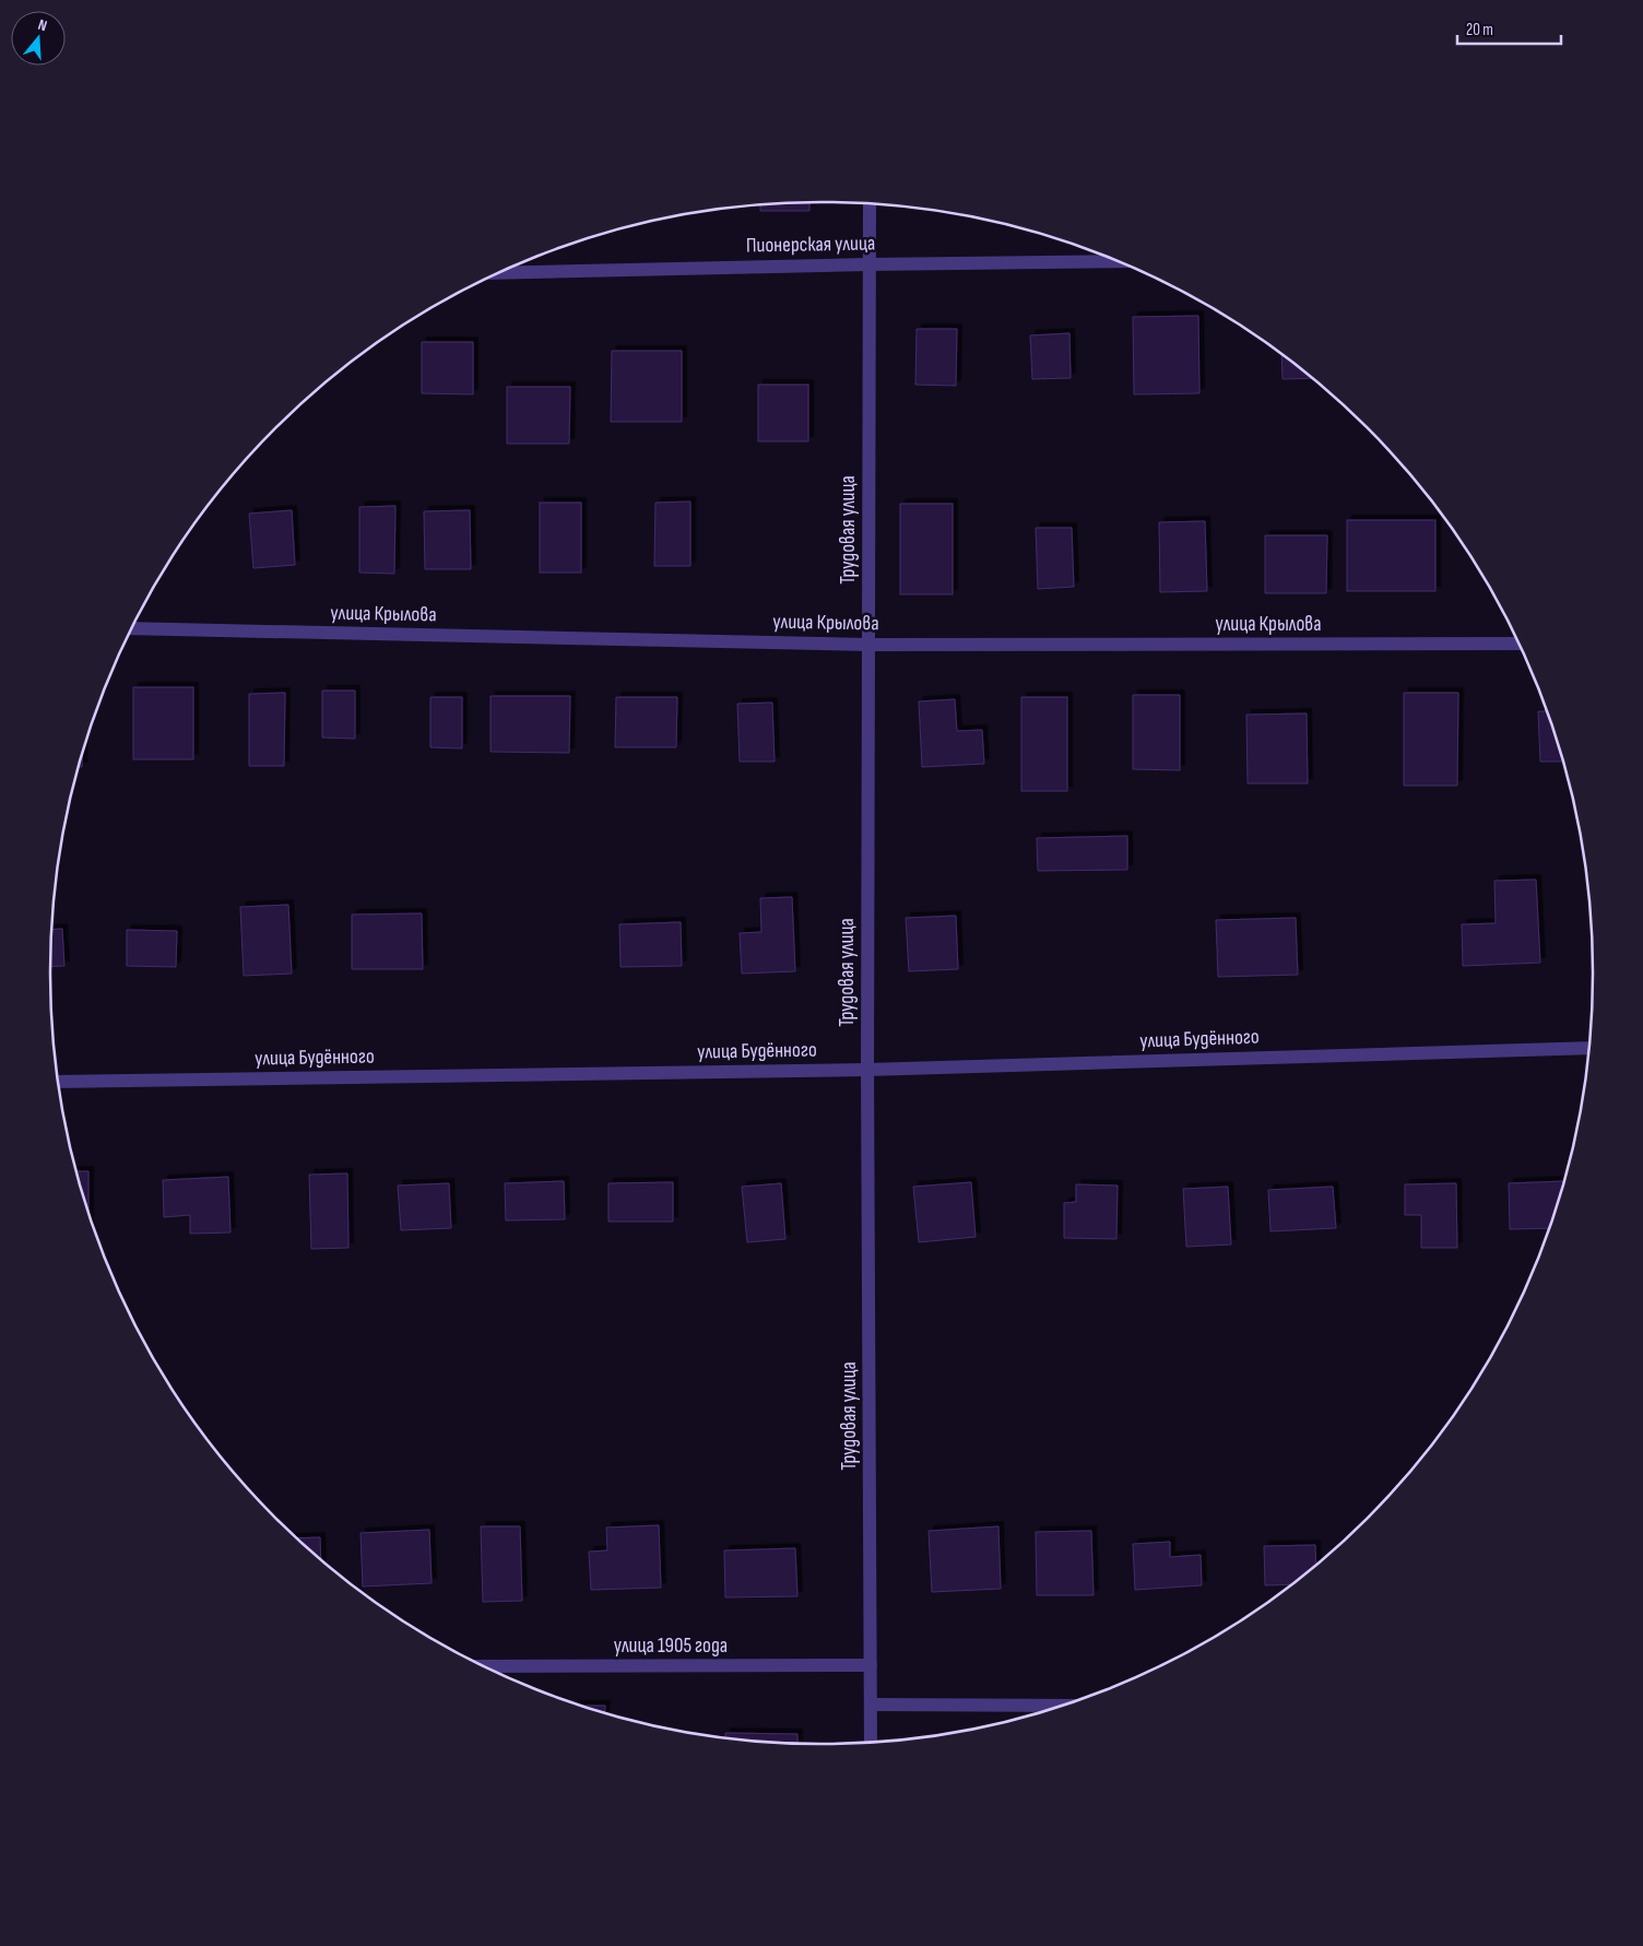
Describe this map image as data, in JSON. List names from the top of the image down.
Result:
{
  "streets": {
    "street": [
      "Пионерская улица",
      "Трудовая улица",
      "улица Крылова",
      "улица Будённого",
      "улица 1905 года"
    ]
  },
  "crossings": [
    ["Пионерская улица", "Трудовая улица"],
    ["Трудовая улица", "улица Крылова"],
    ["Трудовая улица", "улица Будённого"],
    ["Трудовая улица", "улица 1905 года"]
  ],
  "scale_bar": "20 m",
  "north": "top"
}
